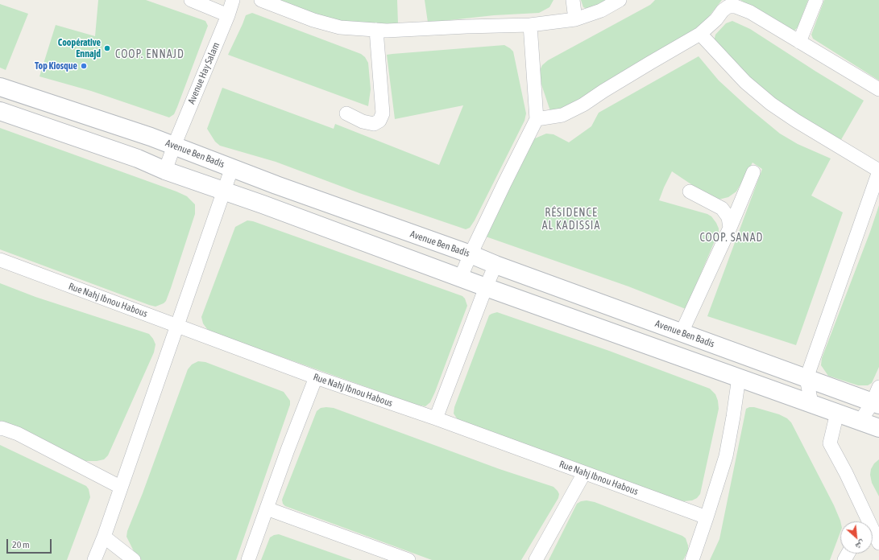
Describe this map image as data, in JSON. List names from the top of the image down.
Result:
{
  "streets": {
    "main road": ["Avenue Ben Badis"],
    "street": ["Avenue Hay Salam", "Rue Nahj Ibnou Habous"]
  },
  "crossings": [
    ["Avenue Hay Salam", "Avenue Ben Badis"]
  ],
  "districts": ["COOP. ENNAJD", "RÉSIDENCE AL KADISSIA", "COOP. SANAD"],
  "places": ["Coopérative Ennajd", "Top Kiosque"],
  "scale_bar": "20 m",
  "north": "bottom right"
}
